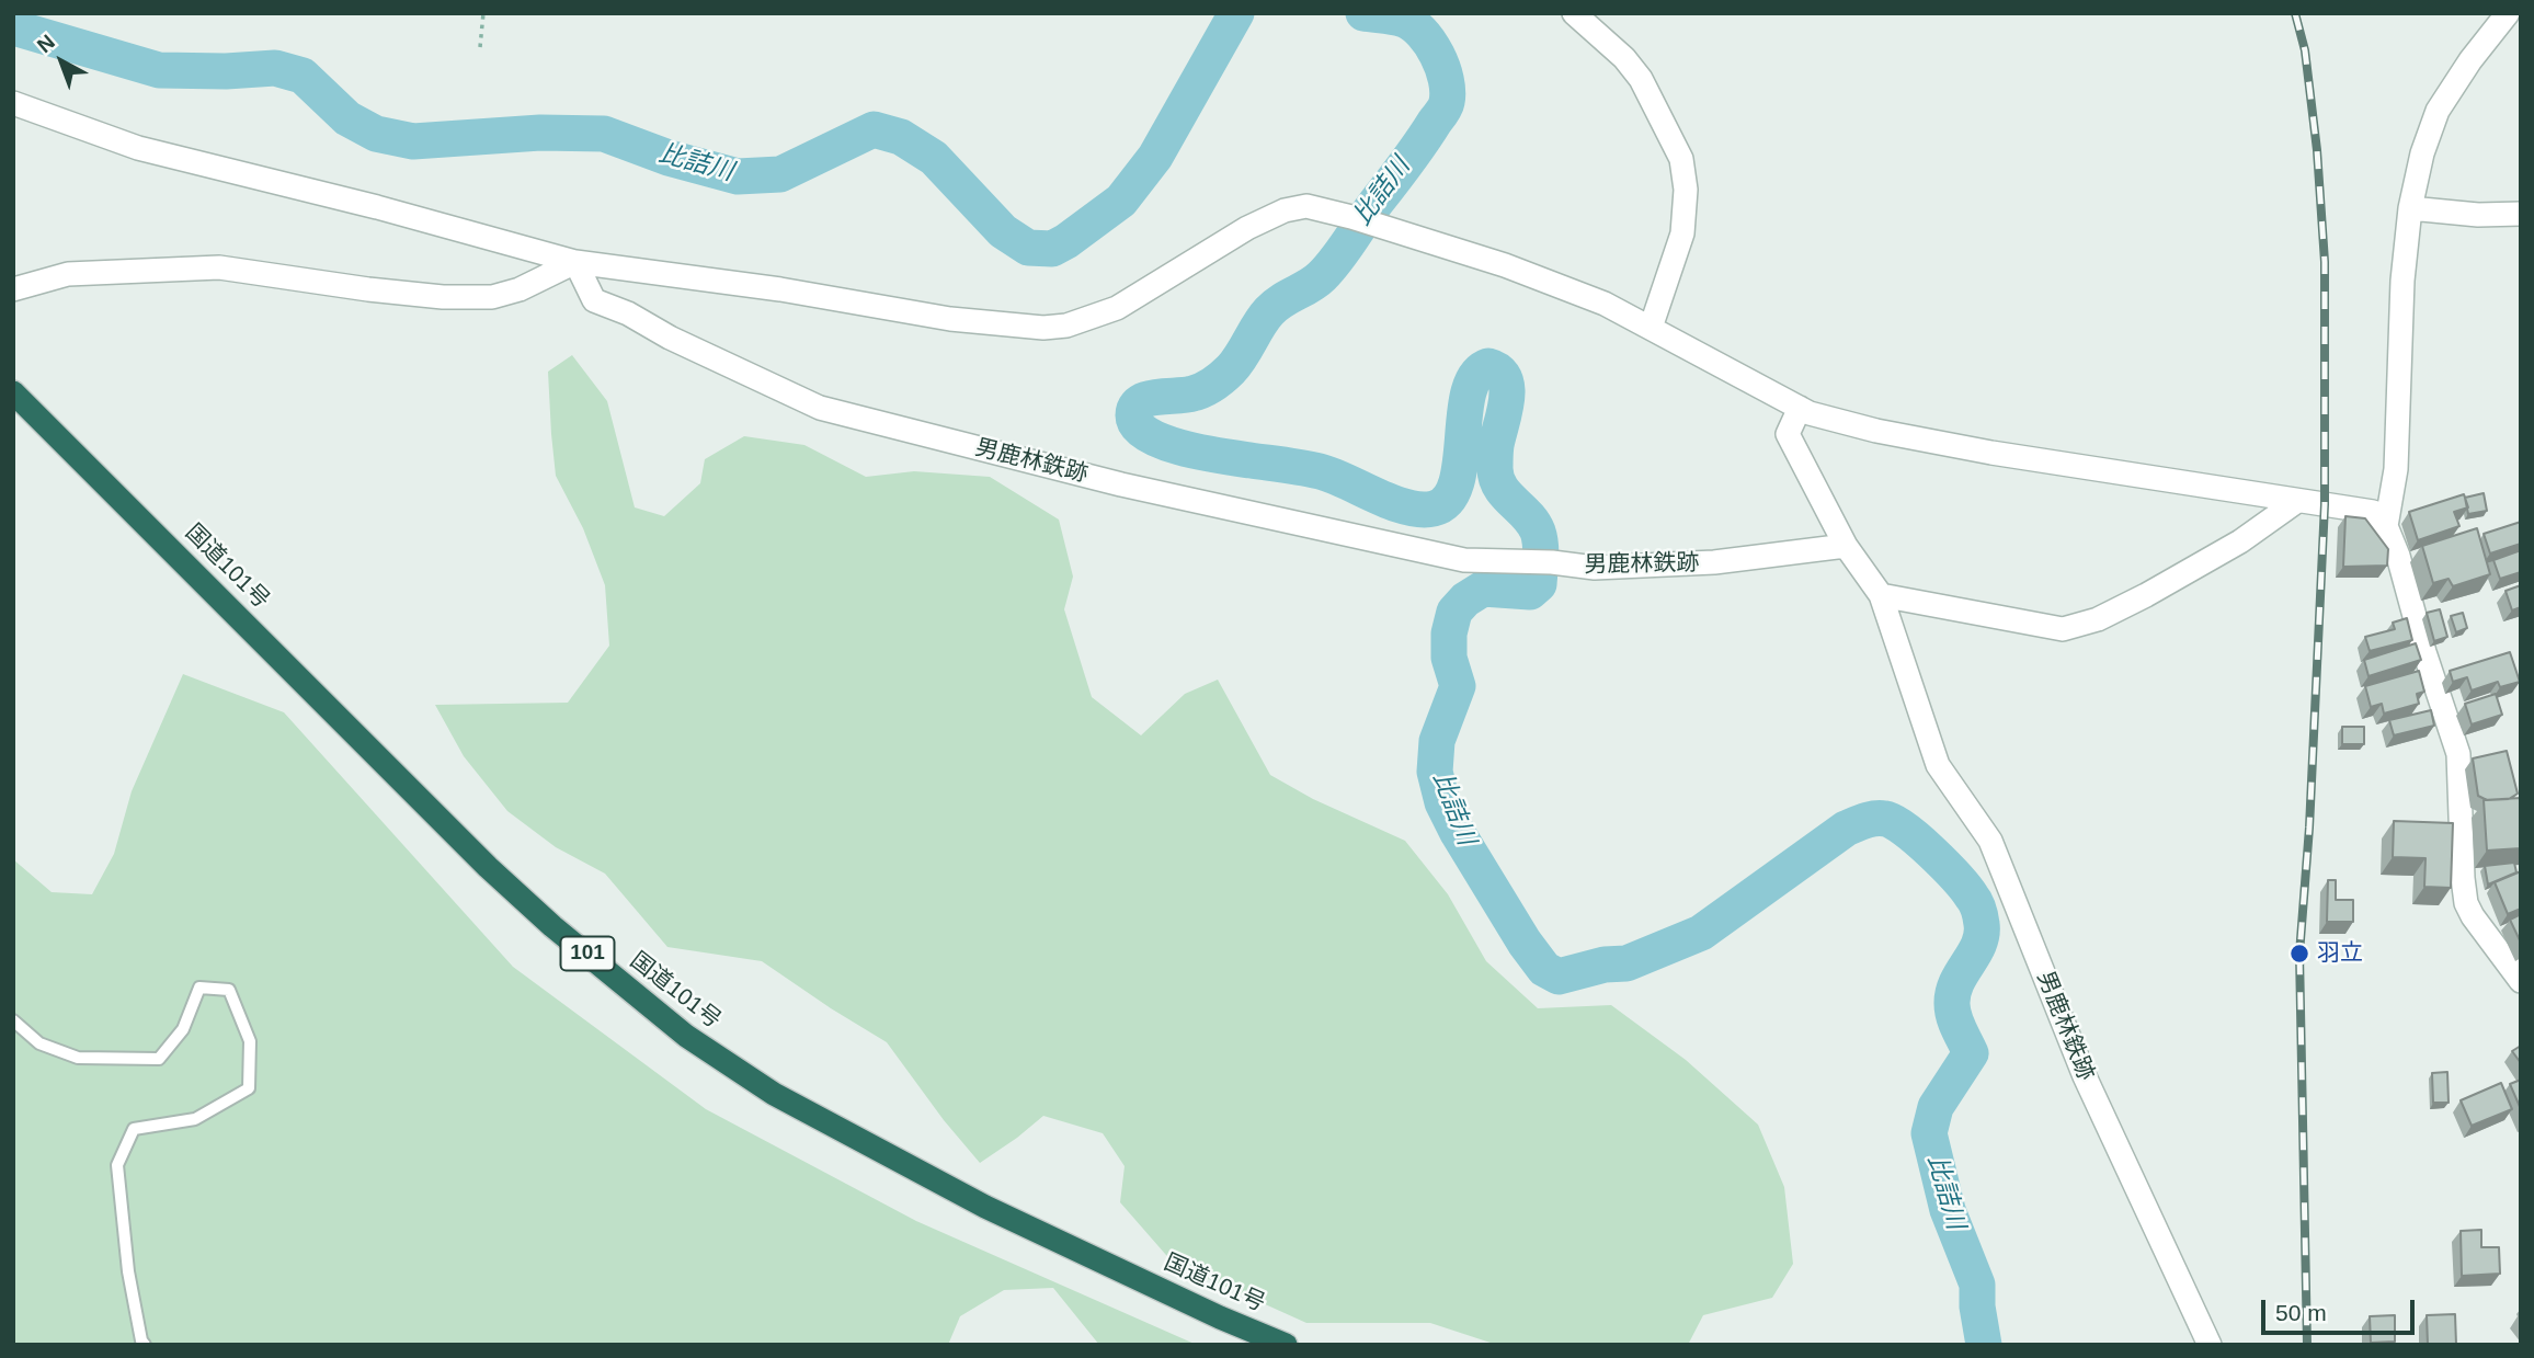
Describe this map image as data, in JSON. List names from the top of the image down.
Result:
{
  "streets": {
    "highway": ["国道101号", "101"],
    "street": ["男鹿林鉄跡"]
  },
  "water": ["比詰川"],
  "places": ["羽立"],
  "scale_bar": "50 m",
  "north": "top left"
}
